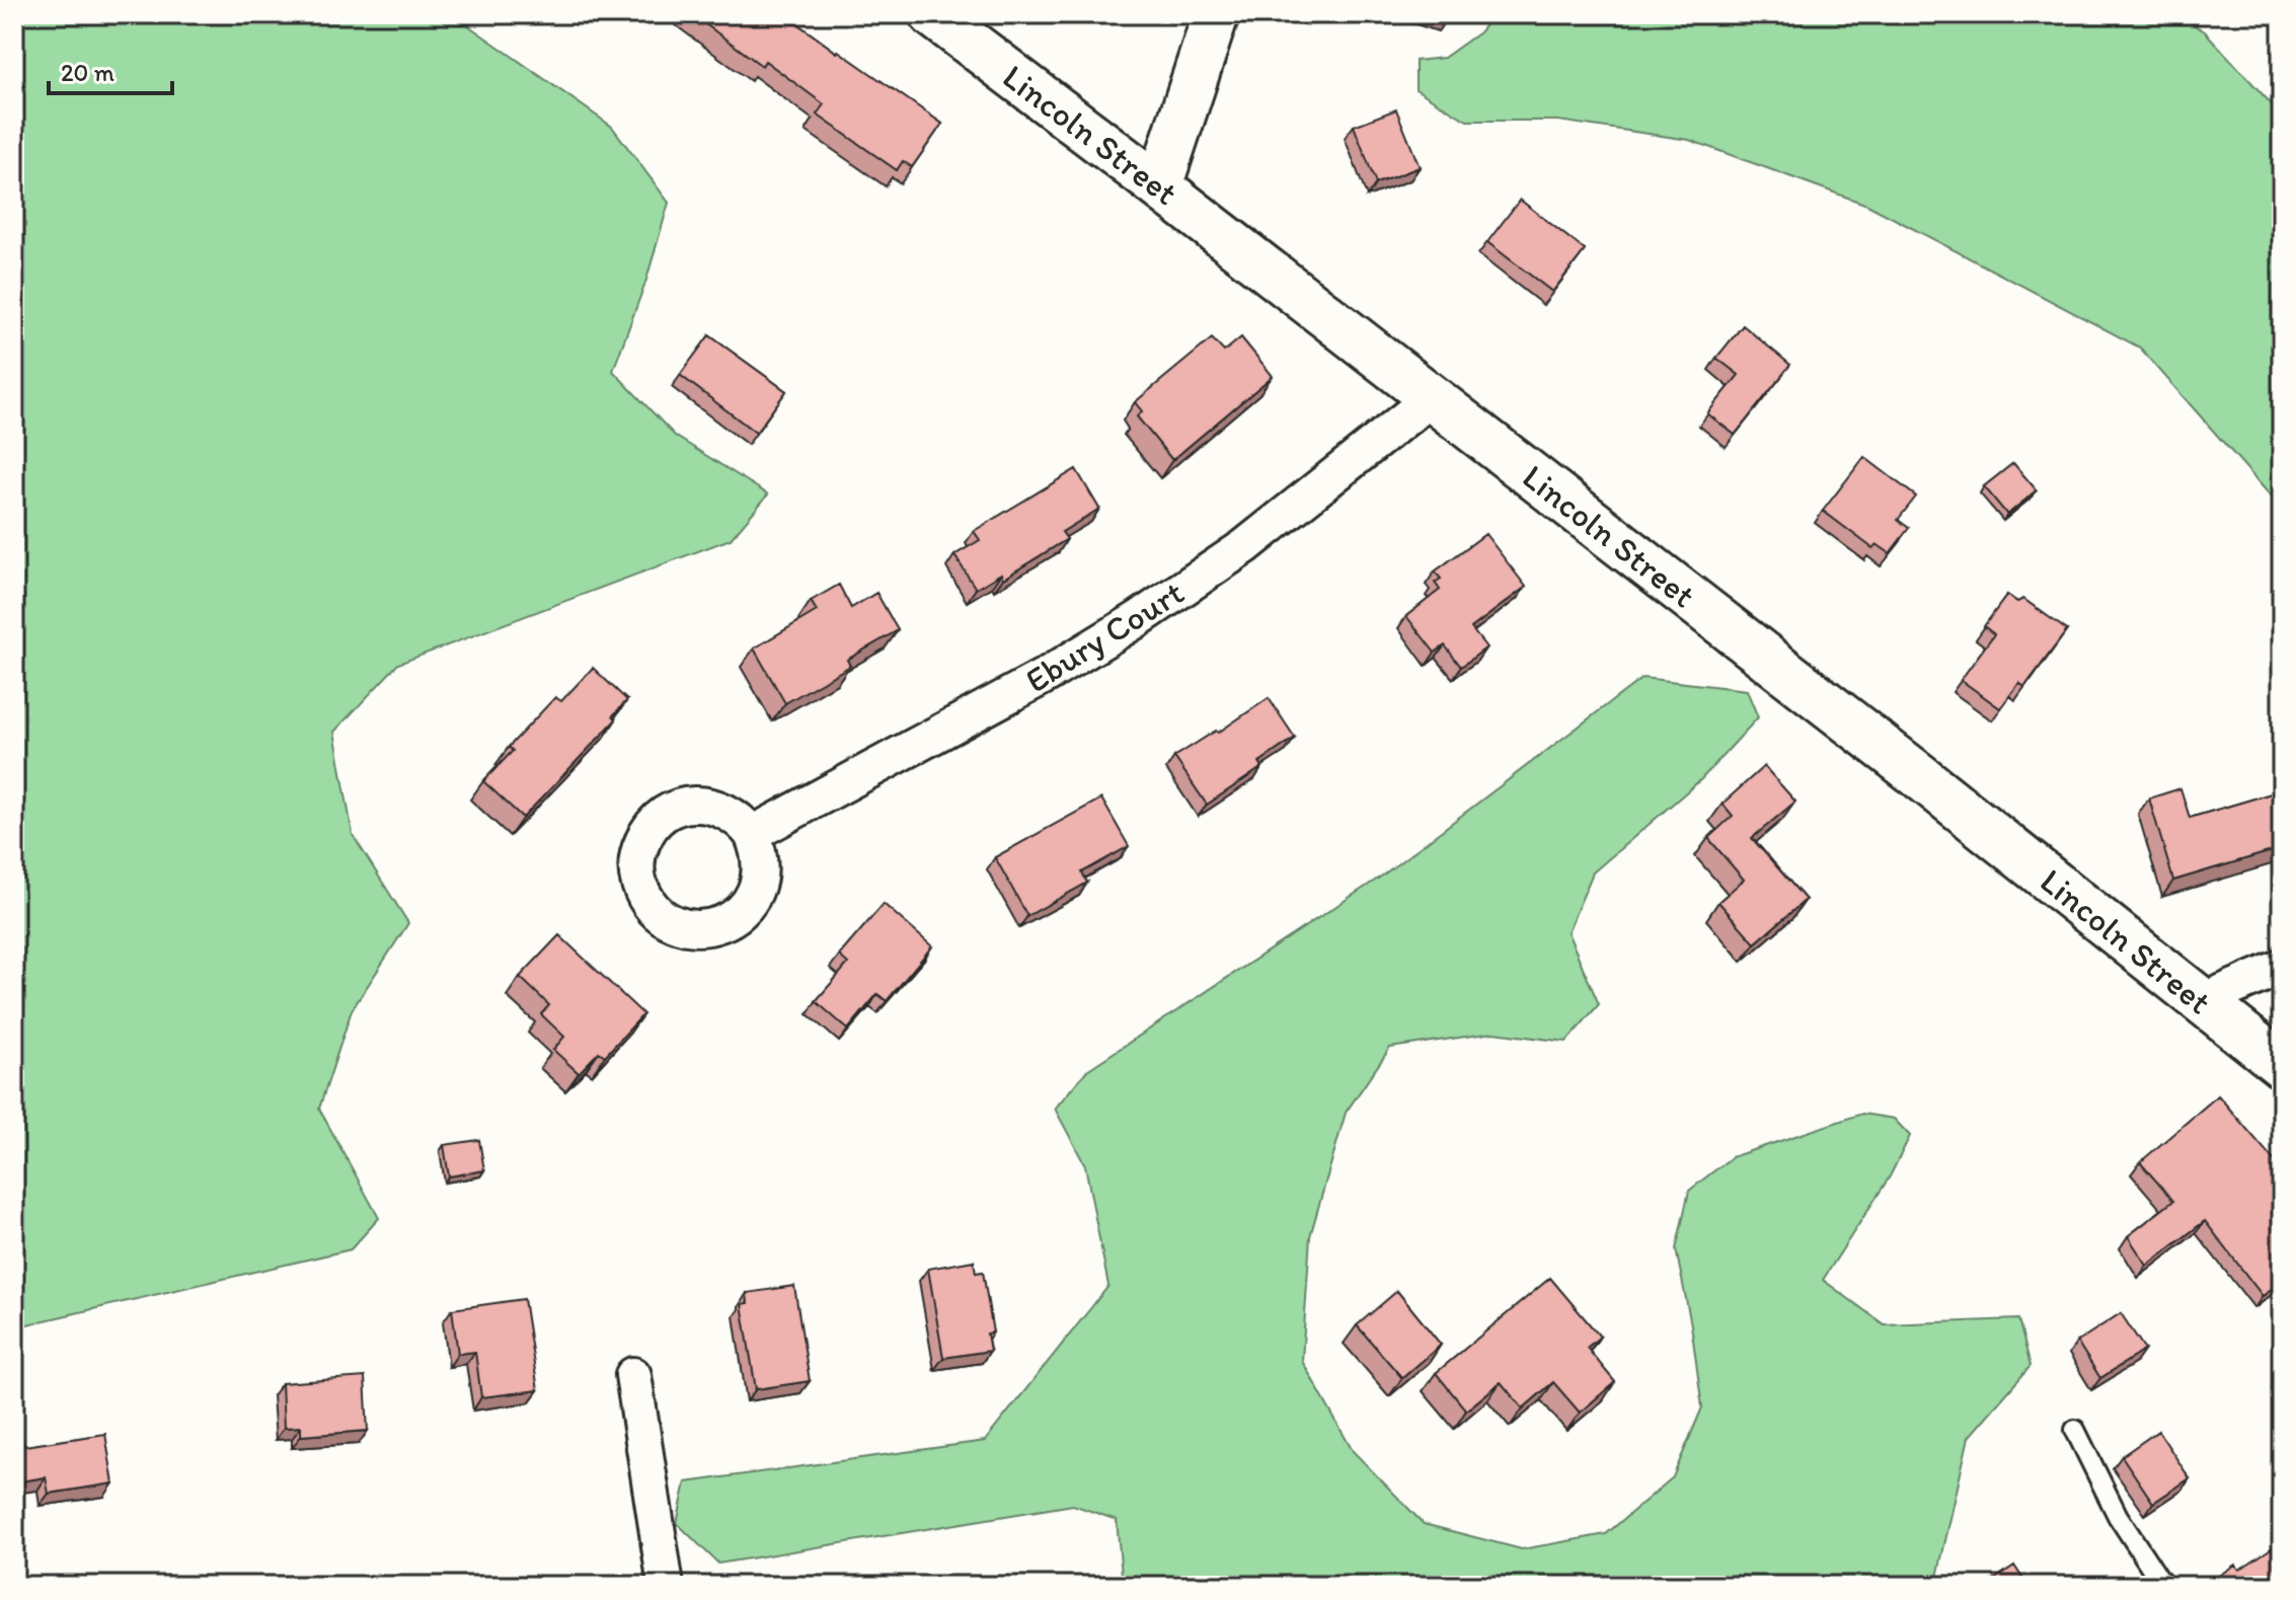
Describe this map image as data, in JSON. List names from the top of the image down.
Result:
{
  "streets": {
    "street": ["Lincoln Street", "Ebury Court"]
  },
  "crossings": [
    ["Lincoln Street", "Ebury Court"]
  ],
  "scale_bar": "20 m"
}
